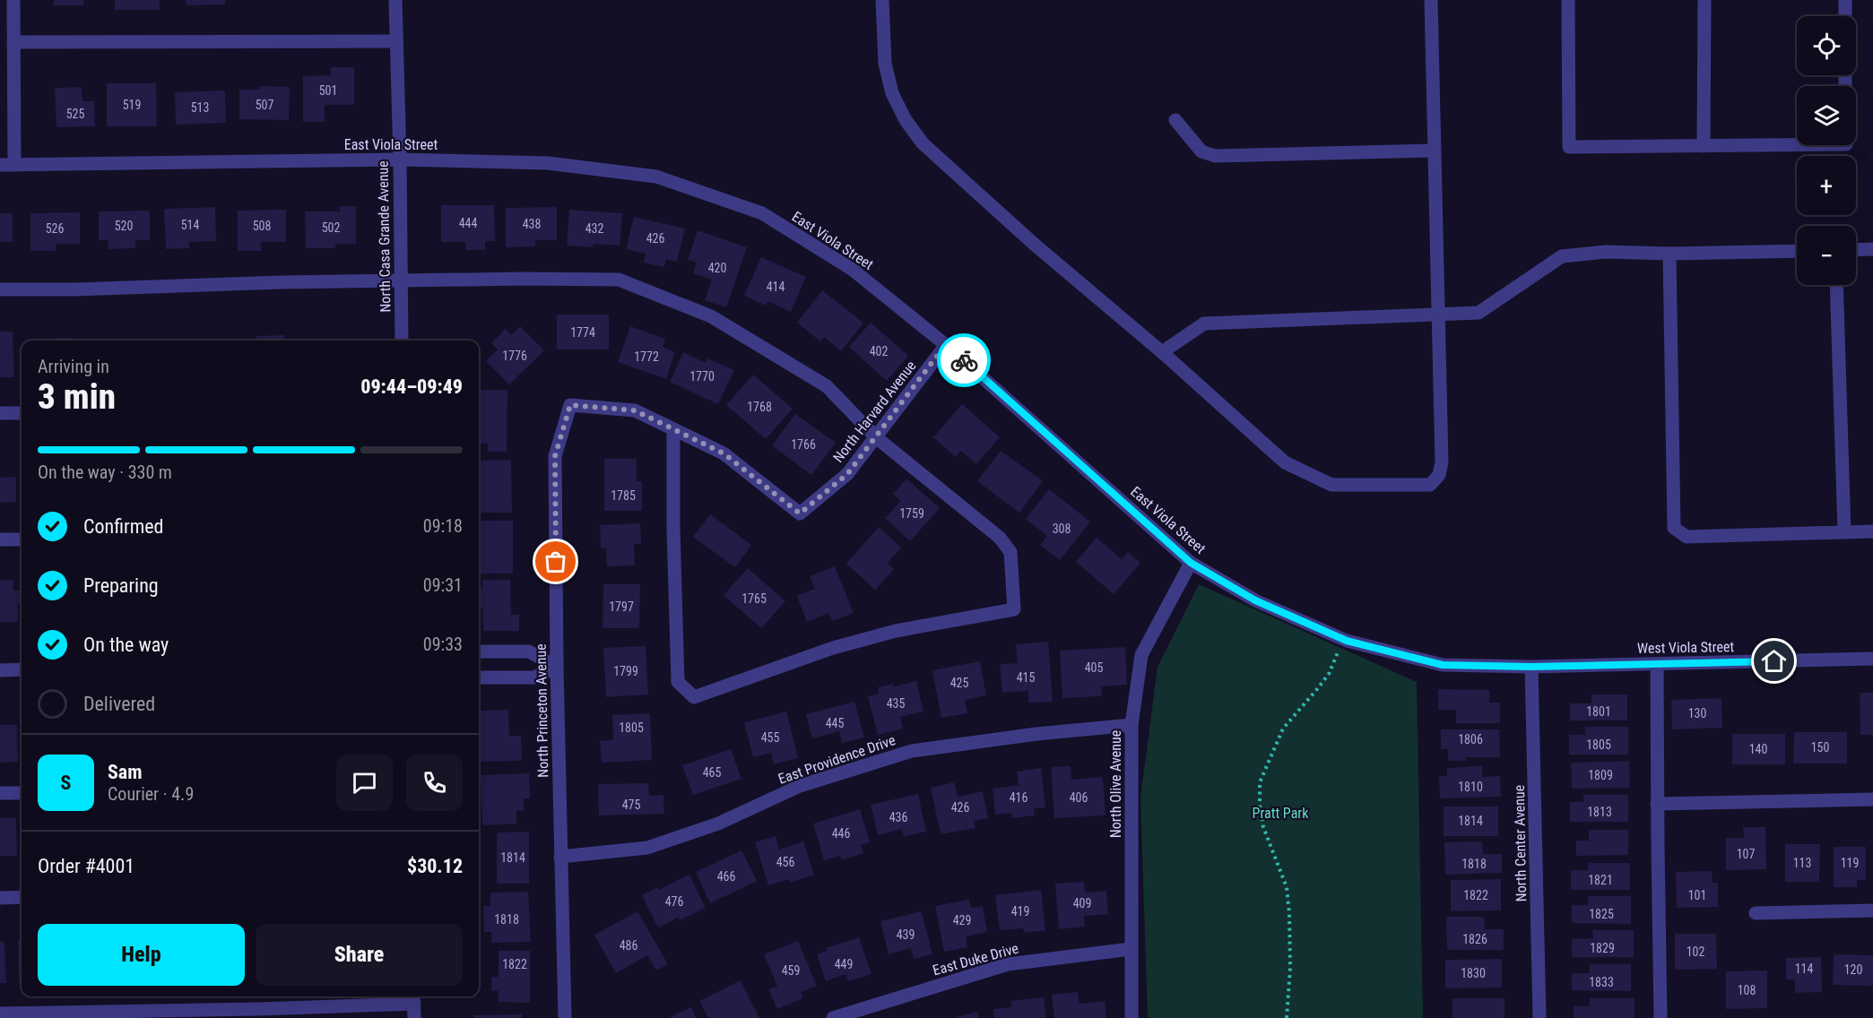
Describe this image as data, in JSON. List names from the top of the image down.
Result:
{
  "streets": {
    "street": [
      "East Viola Street",
      "North Casa Grande Avenue",
      "North Harvard Avenue",
      "West Viola Street",
      "North Princeton Avenue",
      "East Providence Drive",
      "North Olive Avenue",
      "North Center Avenue",
      "East Duke Drive"
    ]
  },
  "crossings": [
    ["East Viola Street", "North Casa Grande Avenue"],
    ["East Viola Street", "North Harvard Avenue"],
    ["East Viola Street", "West Viola Street"],
    ["East Viola Street", "North Olive Avenue"],
    ["East Viola Street", "North Center Avenue"],
    ["North Harvard Avenue", "North Princeton Avenue"],
    ["West Viola Street", "North Center Avenue"],
    ["North Princeton Avenue", "East Providence Drive"],
    ["East Providence Drive", "North Olive Avenue"],
    ["North Olive Avenue", "East Duke Drive"]
  ],
  "parks": ["Pratt Park"],
  "house_numbers": [
    "501",
    "519",
    "507",
    "513",
    "525",
    "444",
    "438",
    "514",
    "520",
    "508",
    "502",
    "526",
    "432",
    "426",
    "420",
    "414",
    "1774",
    "402",
    "1776",
    "1772",
    "1770",
    "1768",
    "1766",
    "1785",
    "1759",
    "308",
    "1765",
    "1797",
    "405",
    "1799",
    "415",
    "425",
    "435",
    "1801",
    "130",
    "445",
    "1805",
    "455",
    "1806",
    "1805",
    "150",
    "140",
    "465",
    "1809",
    "1810",
    "416",
    "406",
    "475",
    "426",
    "1813",
    "436",
    "1814",
    "446",
    "107",
    "1814",
    "456",
    "113",
    "119",
    "1818",
    "466",
    "1821",
    "1822",
    "101",
    "476",
    "409",
    "419",
    "1825",
    "1818",
    "429",
    "439",
    "1826",
    "486",
    "1829",
    "102",
    "1822",
    "449",
    "114",
    "120",
    "459",
    "1830",
    "1833",
    "108"
  ],
  "page": {
    "map_buttons": ["+", "−"],
    "heading": ["3 min", "Arriving in", "09:44–09:49"],
    "panel": [
      "Sam",
      "Courier · 4.9",
      "Order #4001",
      "$30.12"
    ],
    "bar": "On the way · 330 m",
    "list": [
      ["Confirmed", "09:18"],
      ["Preparing", "09:31"],
      ["On the way", "09:33"],
      "Delivered"
    ],
    "round": "S",
    "buttons": ["Help", "Share"]
  }
}
